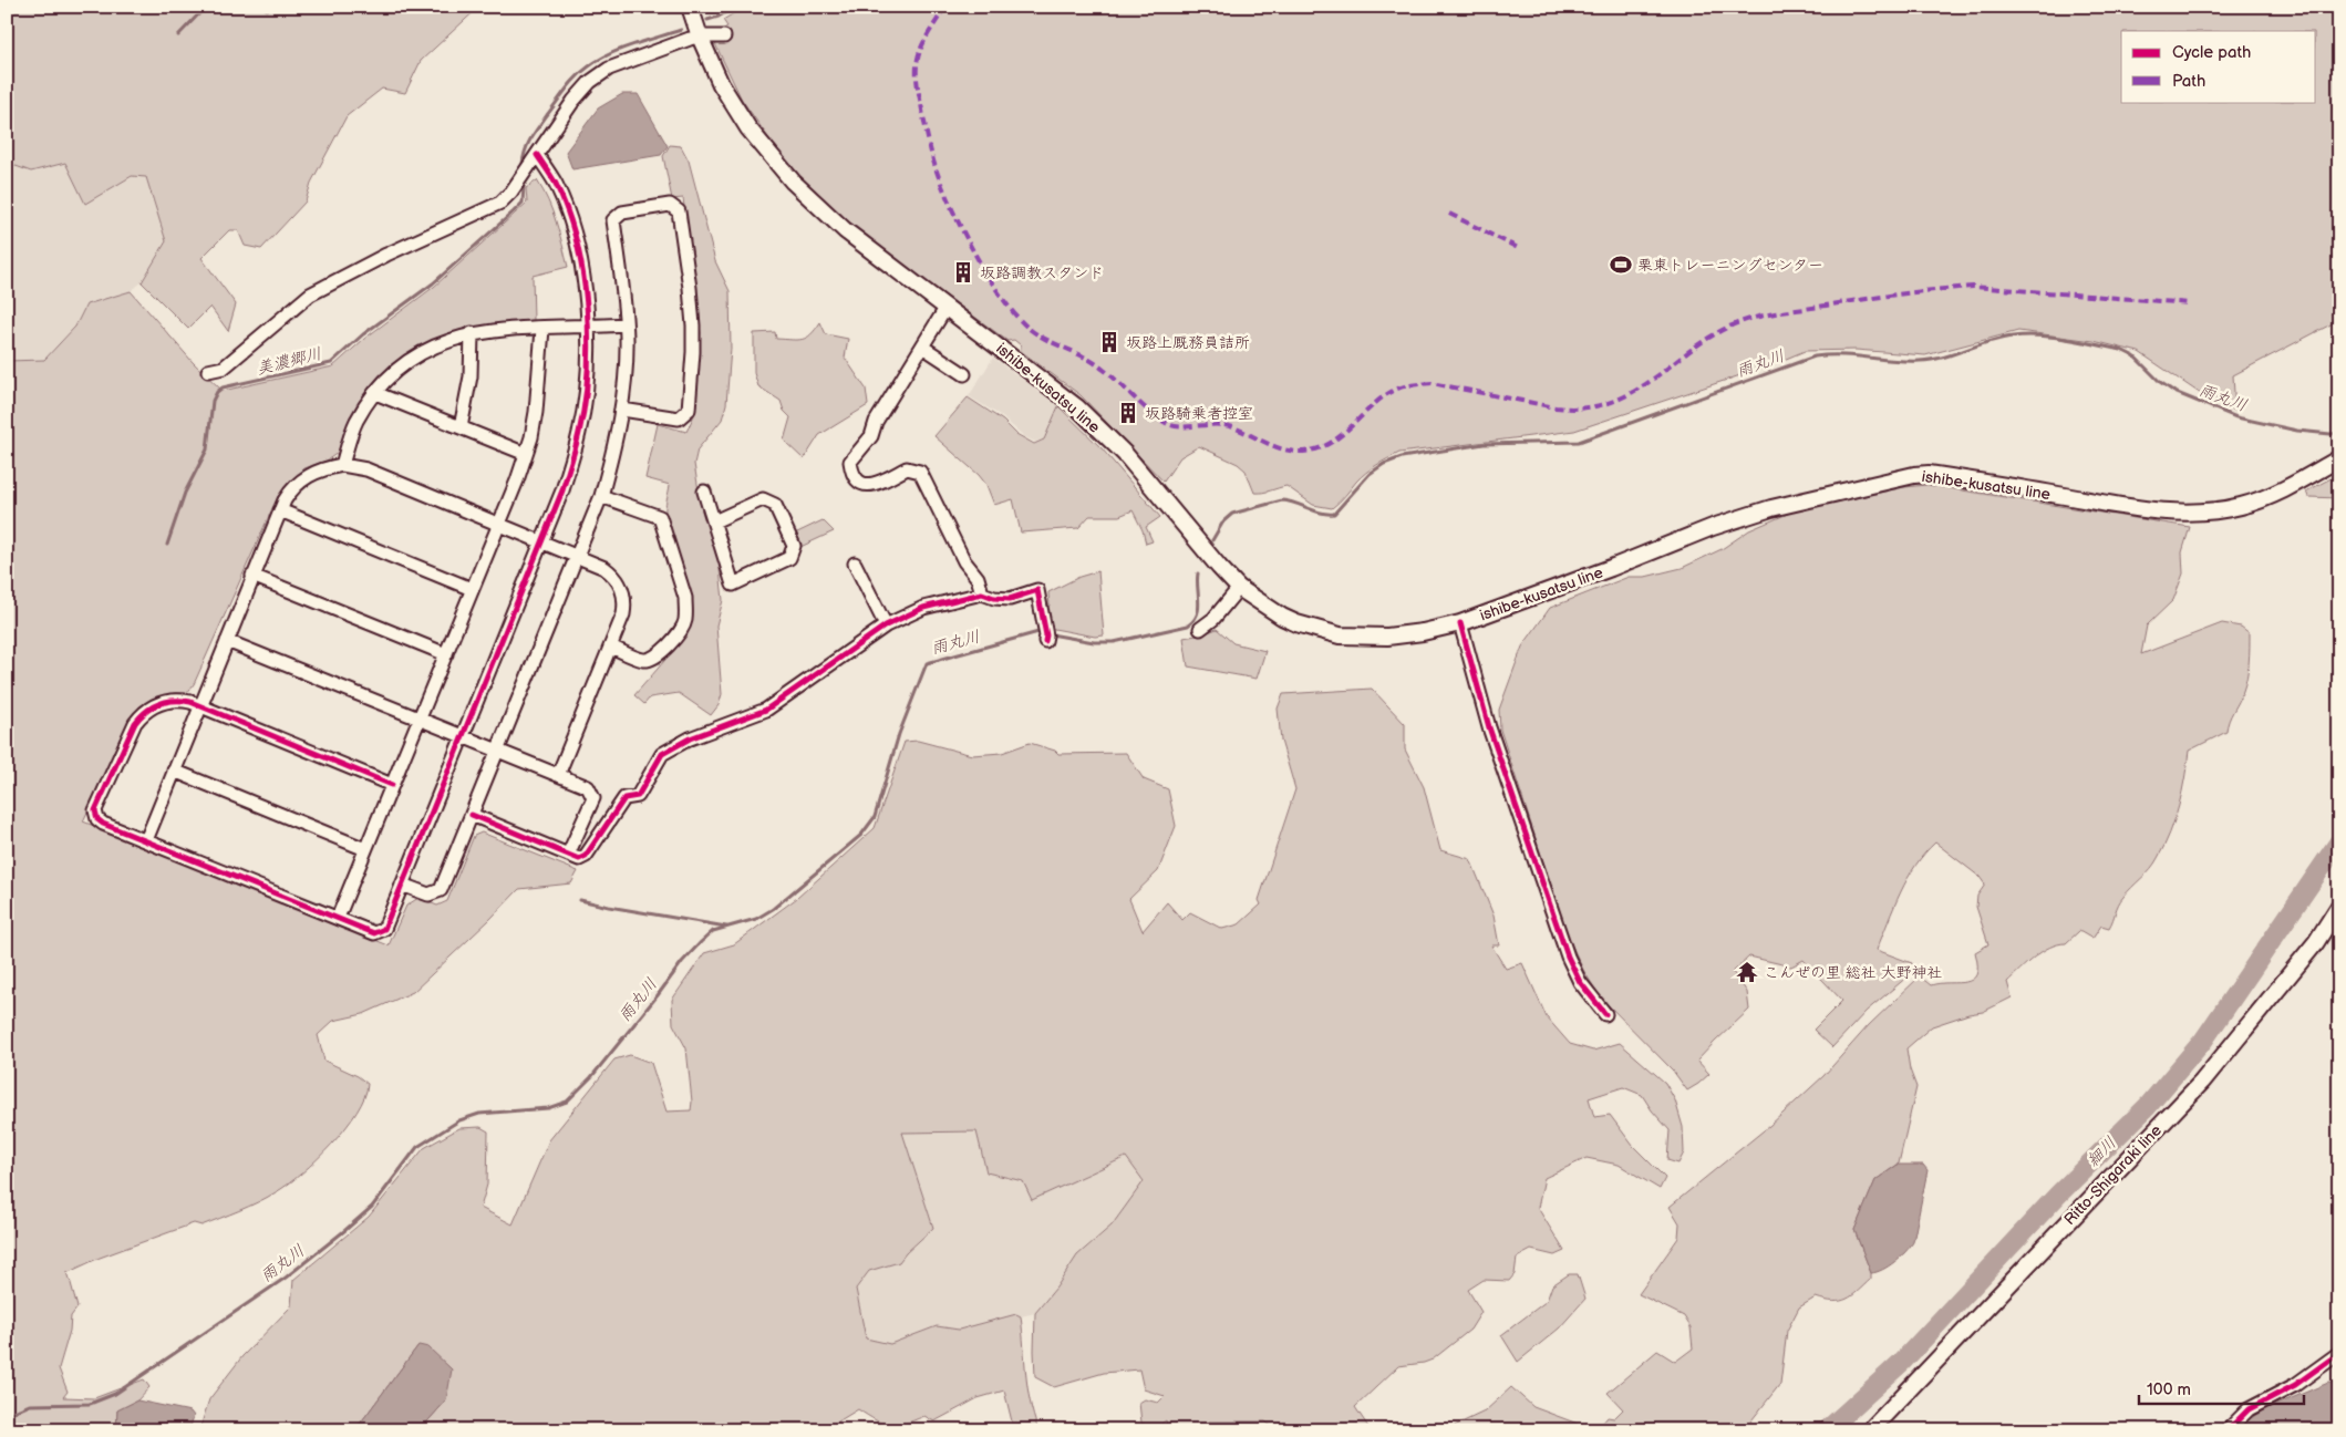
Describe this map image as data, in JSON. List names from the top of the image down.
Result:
{
  "streets": {
    "main road": ["ishibe-kusatsu line", "Ritto-Shigaraki line"]
  },
  "water": ["美濃郷川", "雨丸川", "細川"],
  "places": {
    "sports": ["栗東トレーニングセンター"],
    "building": ["坂路調教スタンド", "坂路上厩務員詰所", "坂路騎乗者控室"],
    "temple": ["こんぜの里 総社 大野神社"]
  },
  "legend": ["Cycle path", "Path"],
  "scale_bar": "100 m"
}
